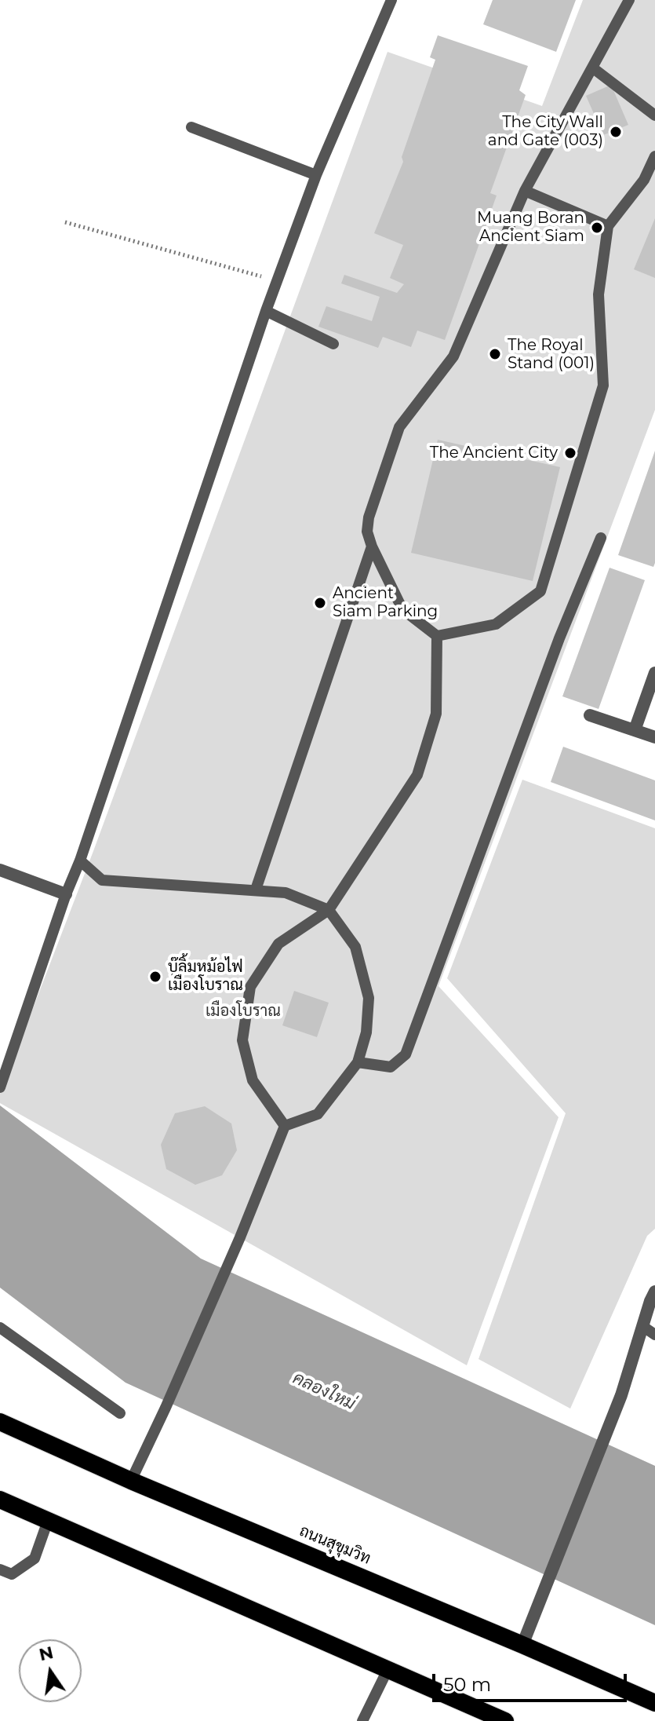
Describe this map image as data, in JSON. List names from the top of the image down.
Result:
{
  "streets": {
    "highway": ["ถนนสุขุมวิท"]
  },
  "water": ["คลองใหม่"],
  "parks": ["เมืองโบราณ"],
  "places": [
    "The City Wall and Gate (003)",
    "Muang Boran Ancient Siam",
    "The Royal Stand (001)",
    "The Ancient City",
    "Ancient Siam Parking",
    "บู๊ลิ้มหม้อไฟ เมืองโบราณ"
  ],
  "scale_bar": "50 m",
  "north": "top"
}
